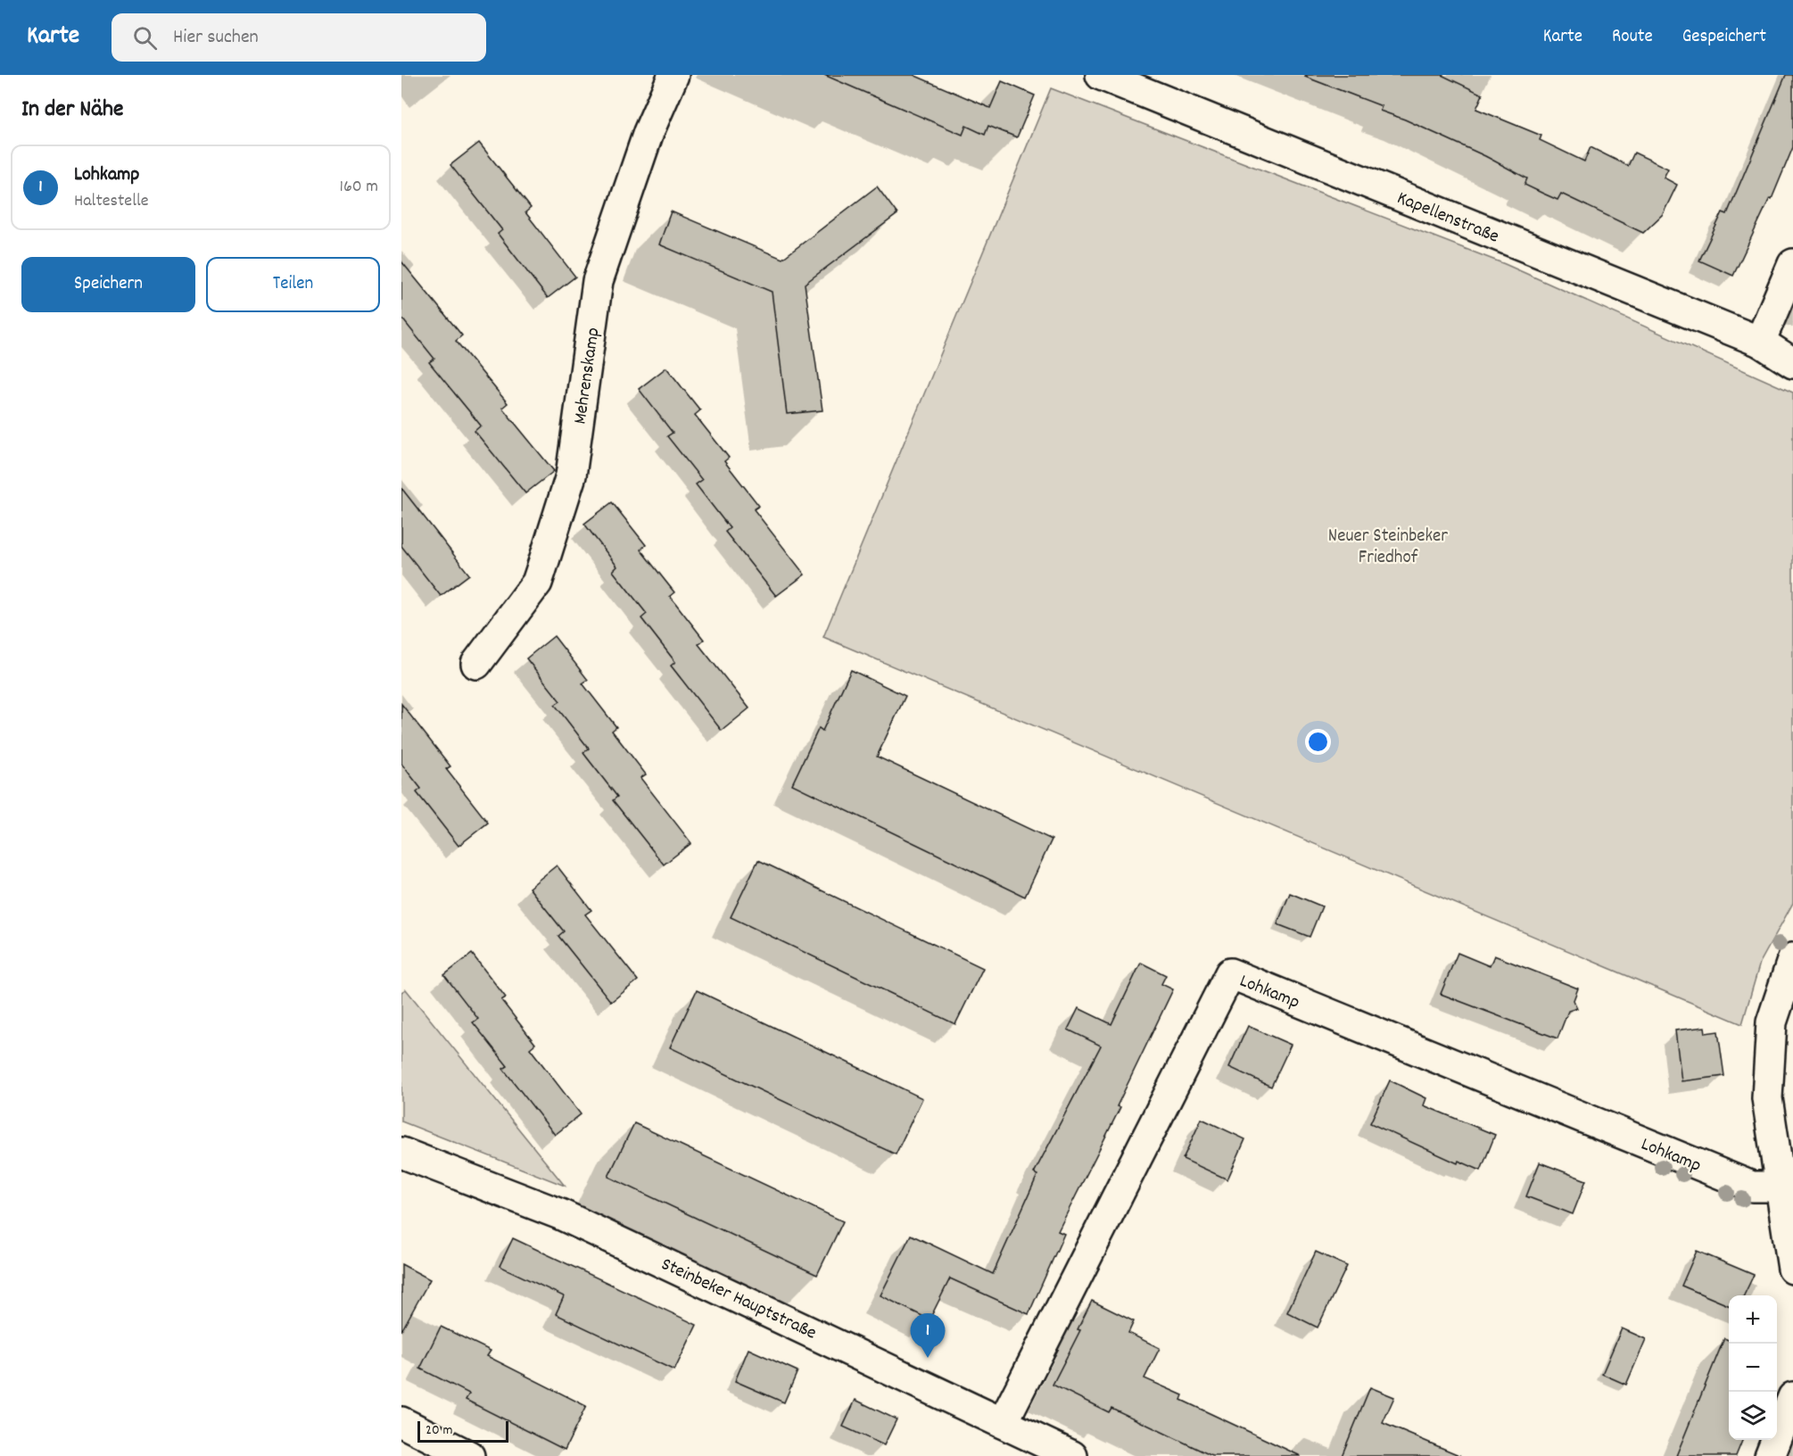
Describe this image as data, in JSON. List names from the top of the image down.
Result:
{
  "streets": {
    "street": [
      "Kapellenstraße",
      "Mehrenskamp",
      "Lohkamp",
      "Steinbeker Hauptstraße"
    ]
  },
  "crossings": [
    ["Lohkamp", "Steinbeker Hauptstraße"]
  ],
  "parks": ["Neuer Steinbeker Friedhof"],
  "scale_bar": "20 m",
  "page": {
    "header": "Karte",
    "search": "Hier suchen",
    "nav": ["Karte", "Route", "Gespeichert"],
    "heading": "In der Nähe",
    "list": [
      {
        "mark": "1",
        "name": "Lohkamp",
        "note": "Haltestelle",
        "value": "160 m"
      }
    ],
    "buttons": ["Speichern", "Teilen"],
    "map_buttons": ["+", "−"],
    "pins": "1",
    "scale": "20 m"
  }
}
